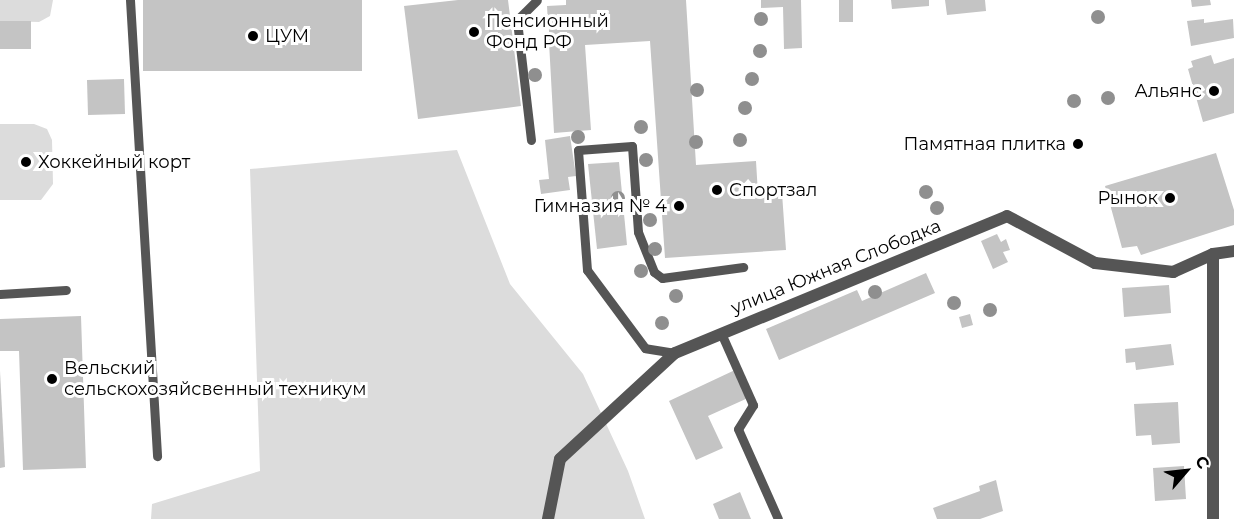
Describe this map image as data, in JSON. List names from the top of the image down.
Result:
{
  "streets": {
    "street": ["улица Южная Слободка"]
  },
  "places": [
    "Пенсионный Фонд РФ",
    "ЦУМ",
    "Альянс",
    "Памятная плитка",
    "Хоккейный корт",
    "Спортзал",
    "Рынок",
    "Гимназия № 4",
    "Вельский сельскохозяйсвенный техникум"
  ],
  "north": "top right"
}
